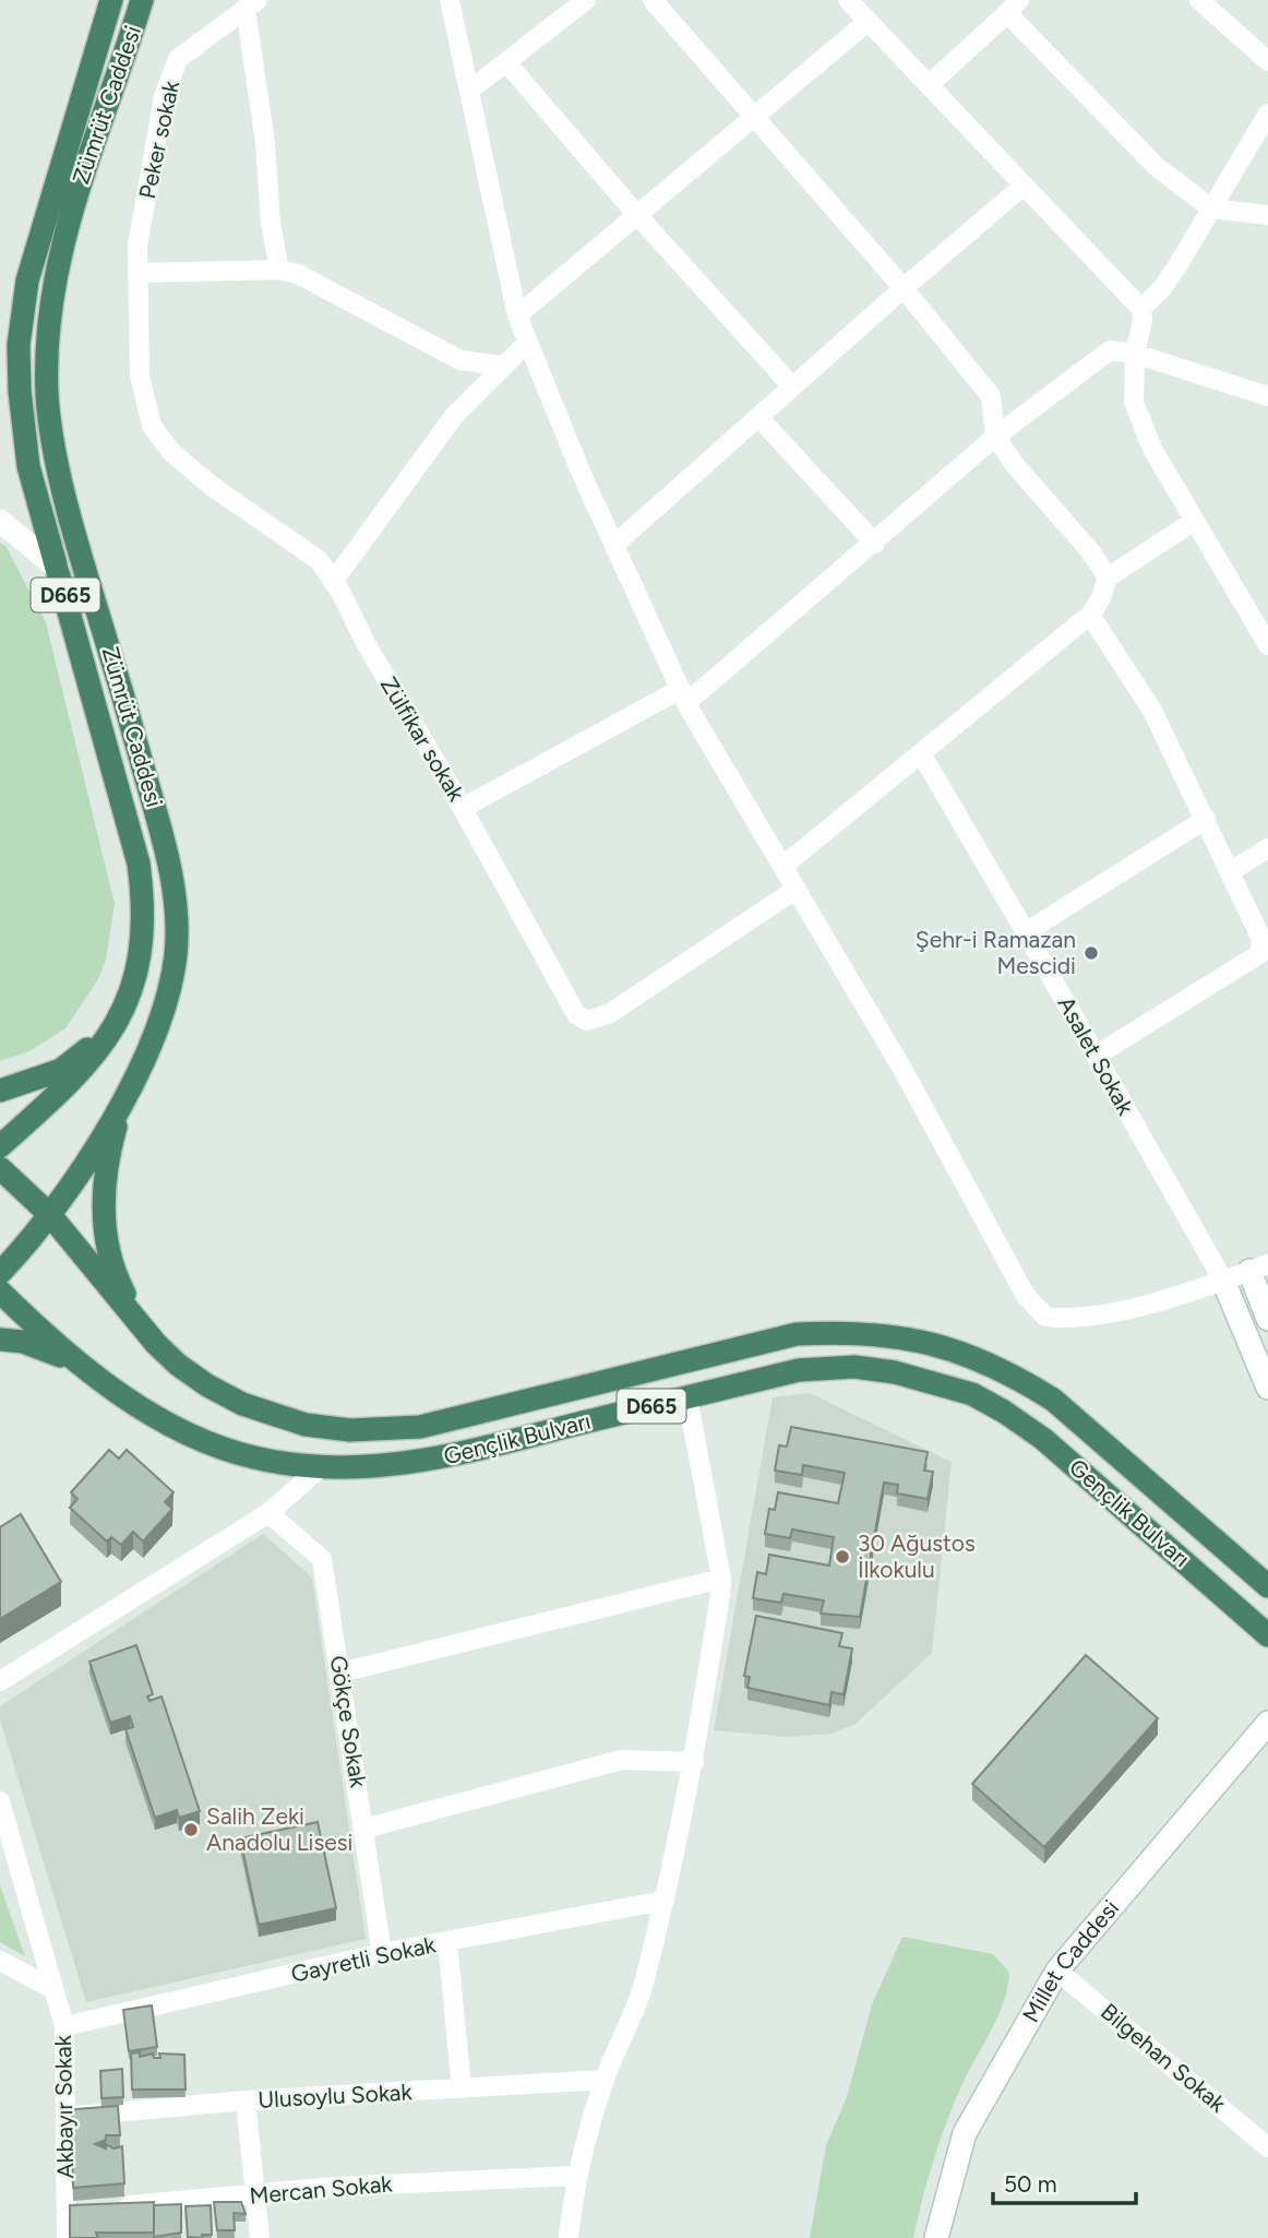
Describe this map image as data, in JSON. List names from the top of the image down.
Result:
{
  "streets": {
    "highway": ["Zümrüt Caddesi", "D665", "Gençlik Bulvarı"],
    "main road": ["Millet Caddesi"],
    "street": [
      "Peker sokak",
      "Zülfikar sokak",
      "Asalet Sokak",
      "Gökçe Sokak",
      "Gayretli Sokak",
      "Bilgehan Sokak",
      "Ulusoylu Sokak",
      "Akbayır Sokak",
      "Mercan Sokak"
    ]
  },
  "crossings": [
    ["Zümrüt Caddesi", "Gençlik Bulvarı"],
    ["Peker sokak", "Zülfikar sokak"],
    ["Gökçe Sokak", "Gayretli Sokak"],
    ["Gayretli Sokak", "Akbayır Sokak"],
    ["Millet Caddesi", "Bilgehan Sokak"],
    ["Ulusoylu Sokak", "Akbayır Sokak"]
  ],
  "places": ["Şehr-i Ramazan Mescidi", "30 Ağustos İlkokulu", "Salih Zeki Anadolu Lisesi"],
  "scale_bar": "50 m"
}
